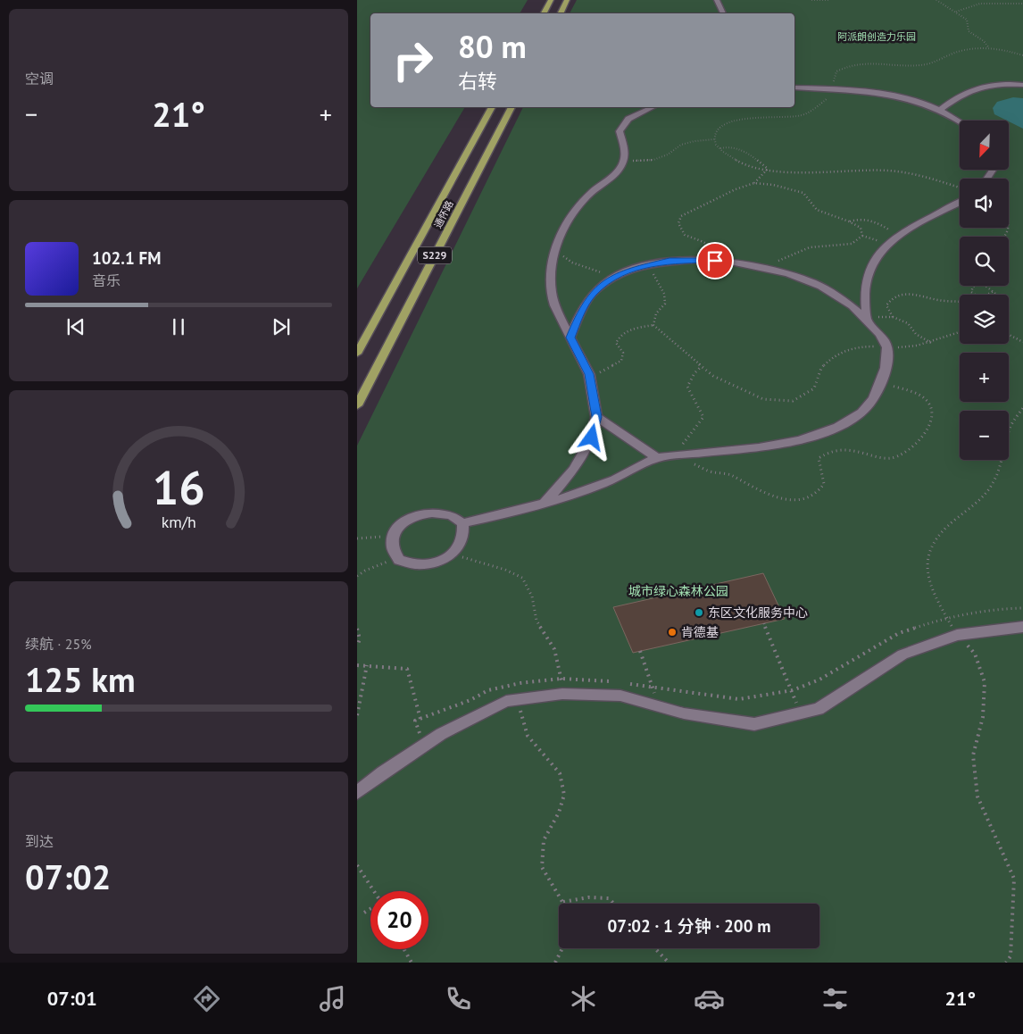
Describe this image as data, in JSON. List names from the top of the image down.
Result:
{
  "streets": {
    "main road": ["通怀路", "S229"]
  },
  "parks": ["阿派朗创造力乐园", "城市绿心森林公园"],
  "places": ["东区文化服务中心", "肯德基"],
  "north": "bottom left",
  "page": {
    "tile": [
      "空调",
      ["续航 · 25%", "125 km"],
      ["到达", "07:02"]
    ],
    "turn": ["80 m", "右转"],
    "heat": ["−", "21°", "+"],
    "map_buttons": ["+", "−"],
    "song": ["102.1 FM", "音乐"],
    "limit": "20",
    "trip": "07:02 · 1 分钟 · 200 m",
    "tabs": ["07:01", "21°"],
    "gauge": ["16", "km/h"]
  }
}
